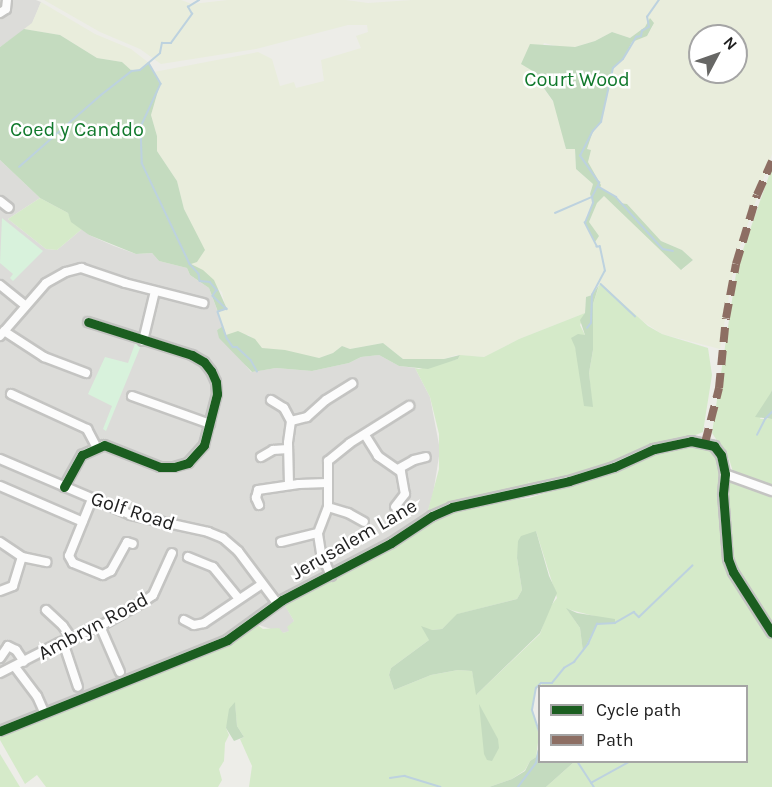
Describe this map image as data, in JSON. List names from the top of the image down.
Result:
{
  "streets": {
    "street": ["Golf Road", "Jerusalem Lane", "Ambryn Road"]
  },
  "crossings": [
    ["Golf Road", "Jerusalem Lane"]
  ],
  "parks": ["Court Wood", "Coed y Canddo"],
  "legend": ["Cycle path", "Path"],
  "north": "top right"
}
